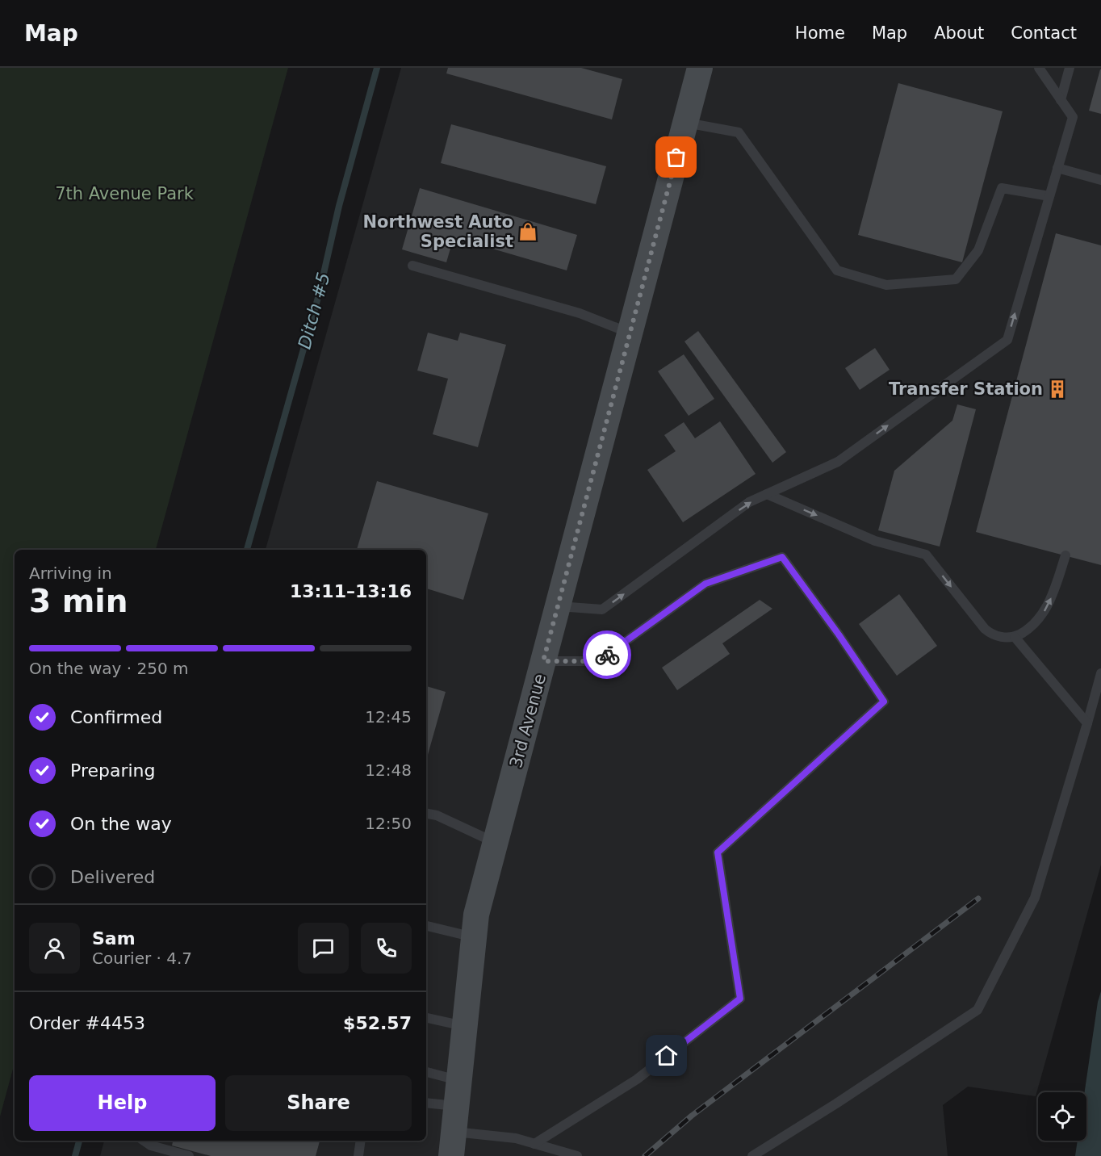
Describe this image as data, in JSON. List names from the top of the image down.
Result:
{
  "streets": {
    "main road": ["3rd Avenue"]
  },
  "water": ["Ditch #5"],
  "parks": ["7th Avenue Park"],
  "places": {
    "shop": ["Northwest Auto Specialist"],
    "building": ["Transfer Station"]
  },
  "page": {
    "header": "Map",
    "nav": [
      "Home",
      "Map",
      "About",
      "Contact"
    ],
    "heading": ["3 min", "Arriving in", "13:11–13:16"],
    "panel": [
      "Sam",
      "Courier · 4.7",
      "Order #4453",
      "$52.57"
    ],
    "bar": "On the way · 250 m",
    "list": [
      ["Confirmed", "12:45"],
      ["Preparing", "12:48"],
      ["On the way", "12:50"],
      "Delivered"
    ],
    "buttons": ["Help", "Share"]
  }
}
